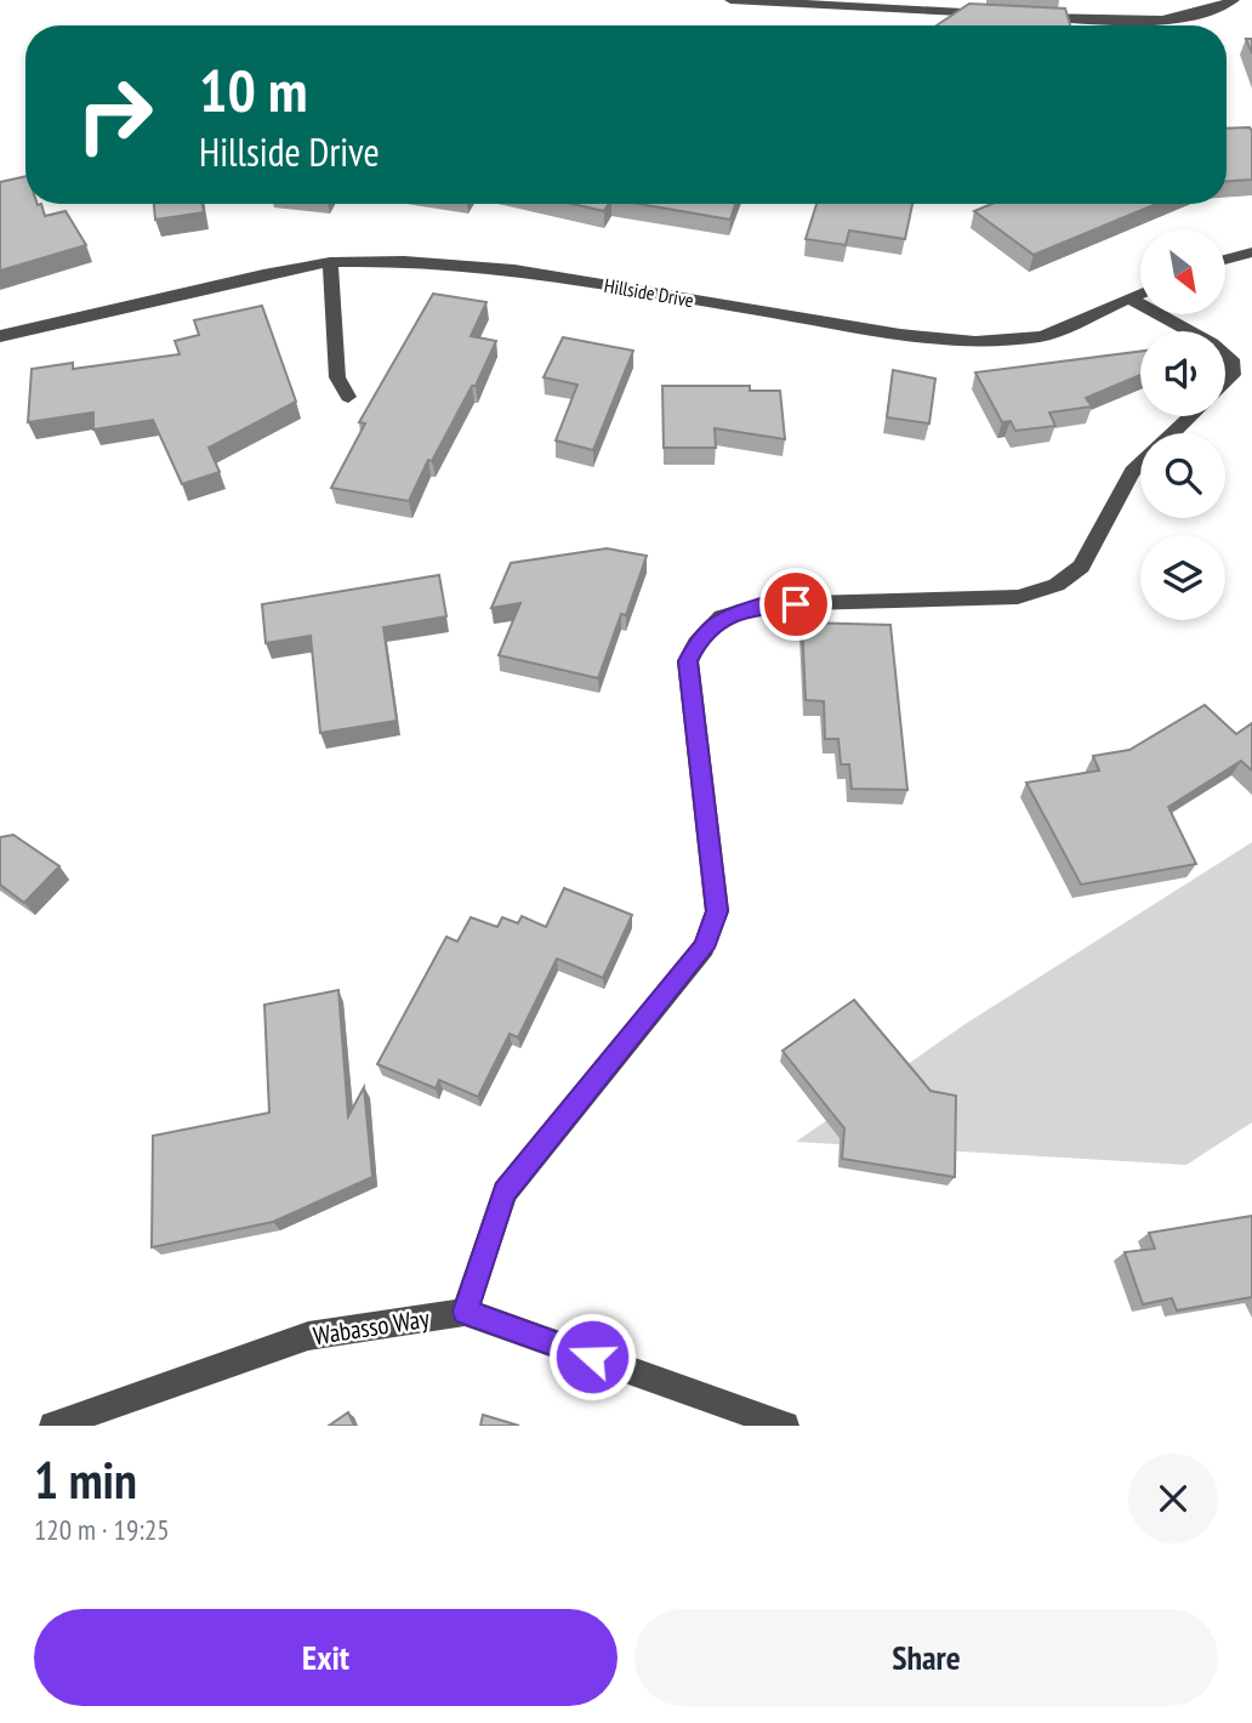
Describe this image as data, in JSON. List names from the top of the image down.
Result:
{
  "streets": {
    "street": ["Hillside Drive", "Wabasso Way"]
  },
  "north": "bottom right",
  "page": {
    "turn": ["10 m", "Hillside Drive"],
    "heading": ["1 min", "120 m · 19:25"],
    "buttons": ["Exit", "Share"]
  }
}
